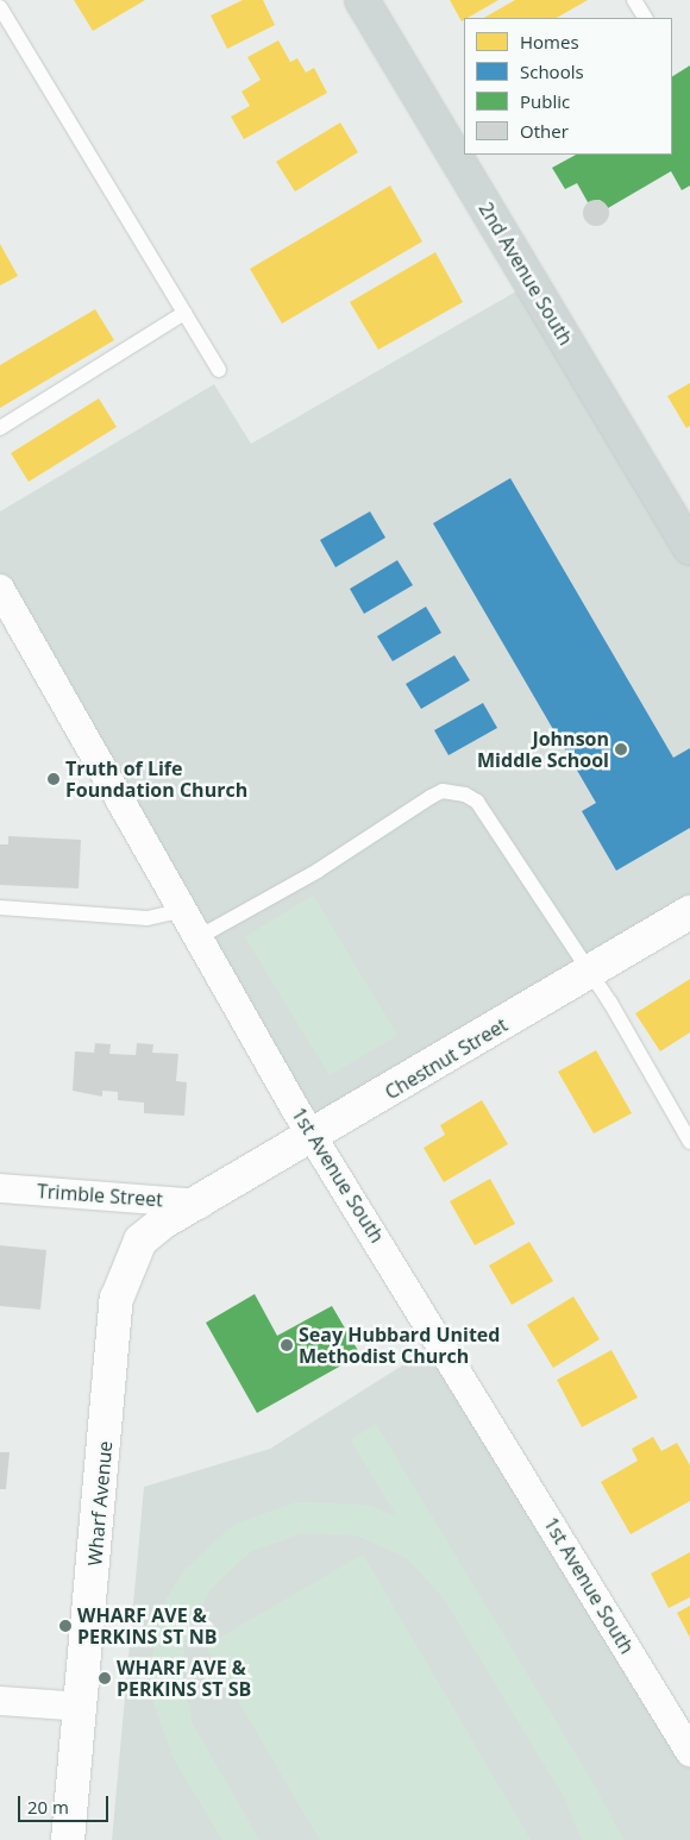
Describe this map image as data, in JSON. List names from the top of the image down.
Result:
{
  "streets": {
    "main road": ["2nd Avenue South"],
    "street": [
      "Chestnut Street",
      "1st Avenue South",
      "Trimble Street",
      "Wharf Avenue"
    ]
  },
  "crossings": [
    ["Chestnut Street", "1st Avenue South"],
    ["Chestnut Street", "Trimble Street"],
    ["Chestnut Street", "Wharf Avenue"],
    ["Trimble Street", "Wharf Avenue"]
  ],
  "places": [
    "Johnson Middle School",
    "Truth of Life Foundation Church",
    "Seay Hubbard United Methodist Church",
    "WHARF AVE & PERKINS ST NB",
    "WHARF AVE & PERKINS ST SB"
  ],
  "legend": [
    "Homes",
    "Schools",
    "Public",
    "Other"
  ],
  "scale_bar": "20 m"
}
